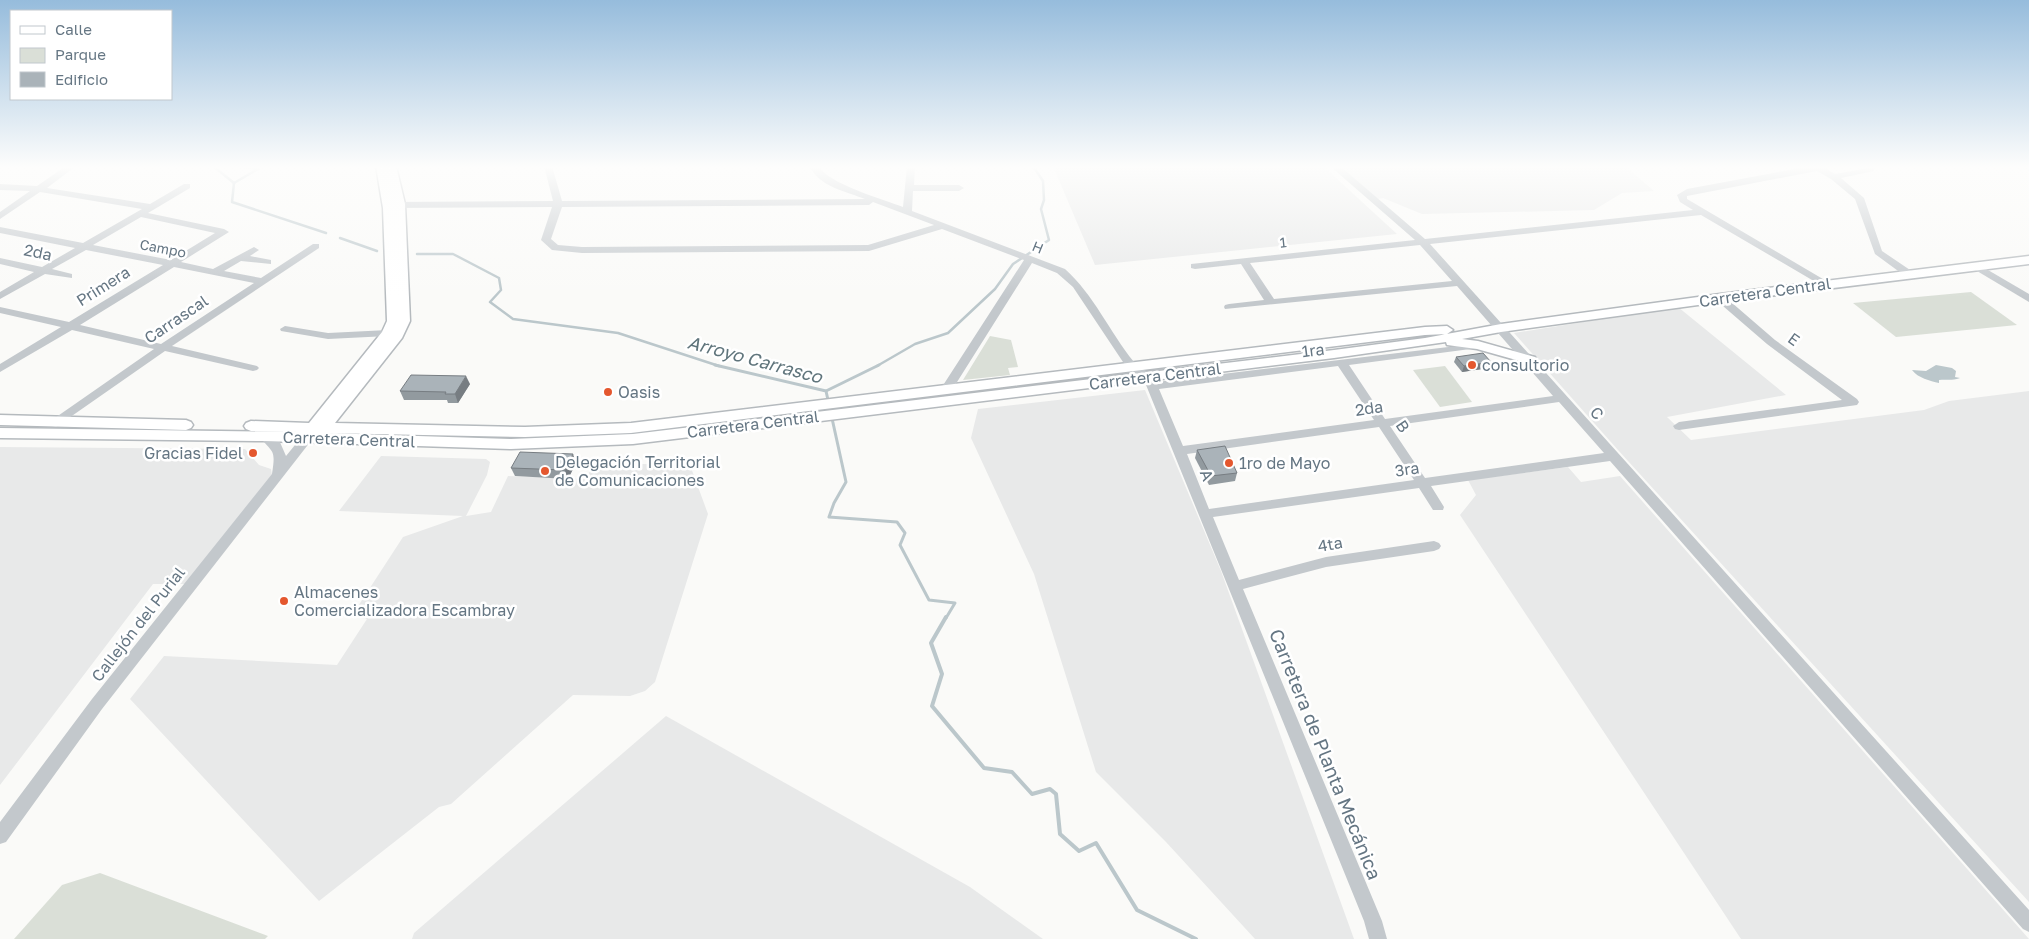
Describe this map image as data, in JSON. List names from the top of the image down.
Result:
{
  "streets": {
    "main road": ["Carretera Central"],
    "street": [
      "1",
      "H",
      "Campo",
      "2da",
      "Primera",
      "Carrascal",
      "E",
      "1ra",
      "C",
      "B",
      "3ra",
      "A",
      "4ta",
      "Callejón del Purial",
      "Carretera de Planta Mecánica"
    ]
  },
  "crossings": [
    ["1", "C"],
    ["H", "Carretera Central"],
    ["Campo", "Primera"],
    ["Campo", "Carrascal"],
    ["2da", "C"],
    ["2da", "B"],
    ["2da", "A"],
    ["Carretera Central", "Carrascal"],
    ["Carretera Central", "E"],
    ["Carretera Central", "1ra"],
    ["Carretera Central", "C"],
    ["Carretera Central", "A"],
    ["Carretera Central", "Callejón del Purial"],
    ["1ra", "B"],
    ["1ra", "A"],
    ["C", "3ra"],
    ["B", "3ra"],
    ["3ra", "A"],
    ["A", "4ta"],
    ["A", "Carretera de Planta Mecánica"],
    ["4ta", "Carretera de Planta Mecánica"]
  ],
  "water": ["Arroyo Carrasco"],
  "places": [
    "consultorio",
    "Oasis",
    "Gracias Fidel",
    "1ro de Mayo",
    "Delegación Territorial de Comunicaciones",
    "Almacenes Comercializadora Escambray"
  ],
  "legend": ["Calle", "Parque", "Edificio"]
}
